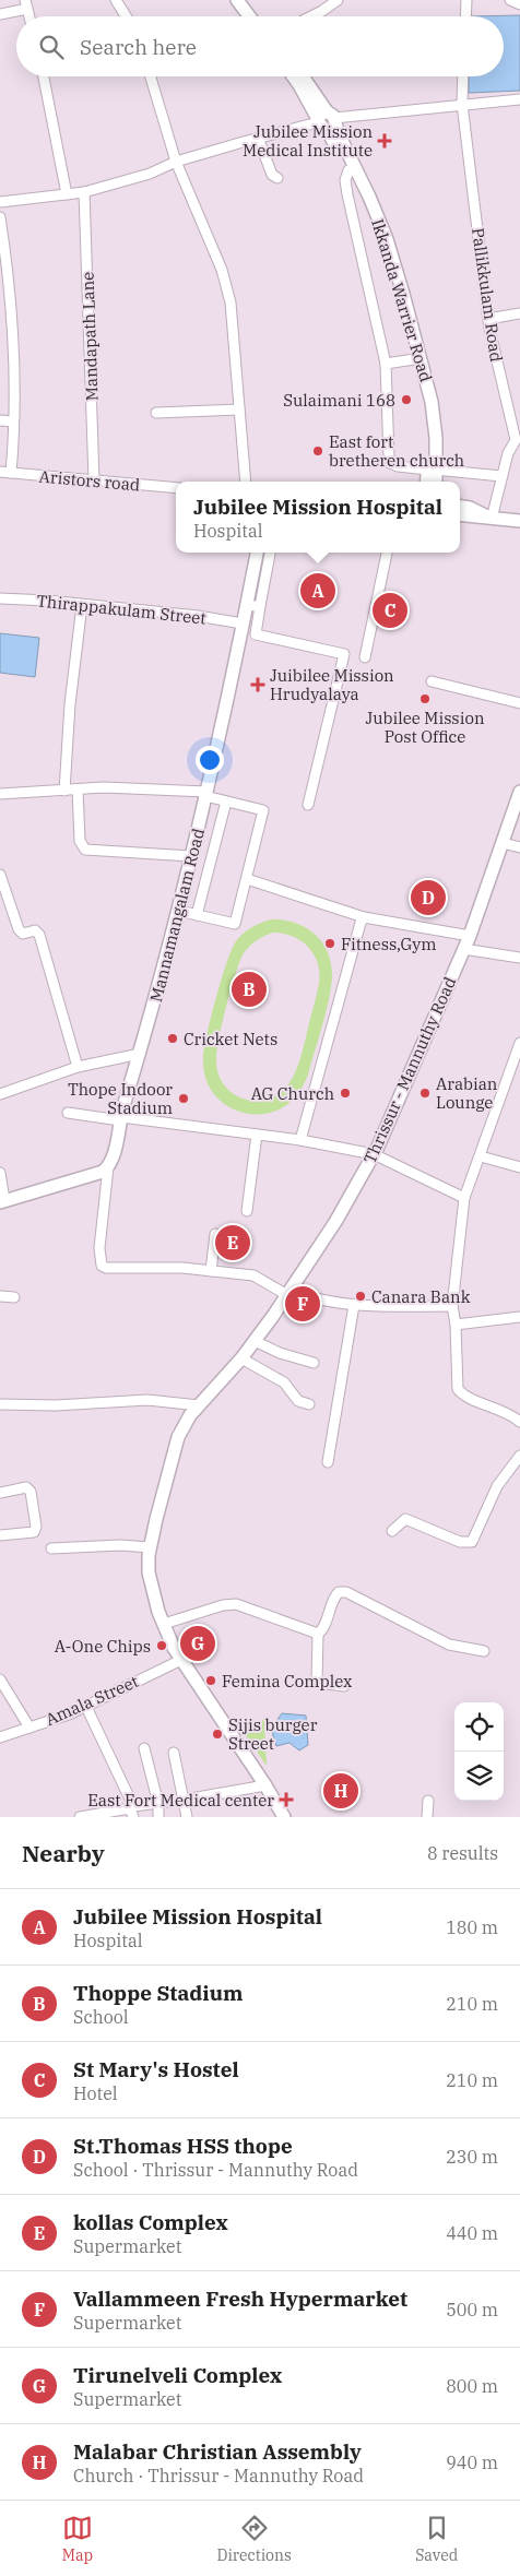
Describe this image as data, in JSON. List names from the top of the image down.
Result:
{
  "streets": {
    "main road": ["Ikkanda Warrier Road", "Mannamangalam Road", "Thrissur - Mannuthy Road"],
    "street": [
      "Pallikkulam Road",
      "Mandapath Lane",
      "Aristors road",
      "Thirappakulam Street",
      "Amala Street"
    ]
  },
  "crossings": [
    ["Mandapath Lane", "Aristors road"],
    ["Thirappakulam Street", "Mannamangalam Road"],
    ["Thrissur - Mannuthy Road", "Amala Street"]
  ],
  "places": {
    "health": ["Jubilee Mission Medical Institute", "Juibilee Mission Hrudyalaya", "East Fort Medical center"],
    "other": [
      "Sulaimani 168",
      "East fort bretheren church",
      "Jubilee Mission Post Office",
      "Fitness,Gym",
      "Cricket Nets",
      "AG Church",
      "Arabian Lounge",
      "Thope Indoor Stadium",
      "Canara Bank",
      "A-One Chips",
      "Femina Complex",
      "Sijis burger Street"
    ]
  },
  "page": {
    "search": "Search here",
    "popup": ["Jubilee Mission Hospital", "Hospital"],
    "pins": [
      "A",
      "C",
      "D",
      "B",
      "E",
      "F",
      "G",
      "H"
    ],
    "heading": ["Nearby", "8 results"],
    "list": [
      {
        "mark": "A",
        "name": "Jubilee Mission Hospital",
        "note": "Hospital",
        "value": "180 m"
      },
      {
        "mark": "B",
        "name": "Thoppe Stadium",
        "note": "School",
        "value": "210 m"
      },
      {
        "mark": "C",
        "name": "St Mary's Hostel",
        "note": "Hotel",
        "value": "210 m"
      },
      {
        "mark": "D",
        "name": "St.Thomas HSS thope",
        "note": "School · Thrissur - Mannuthy Road",
        "value": "230 m"
      },
      {
        "mark": "E",
        "name": "kollas Complex",
        "note": "Supermarket",
        "value": "440 m"
      },
      {
        "mark": "F",
        "name": "Vallammeen Fresh Hypermarket",
        "note": "Supermarket",
        "value": "500 m"
      },
      {
        "mark": "G",
        "name": "Tirunelveli Complex",
        "note": "Supermarket",
        "value": "800 m"
      },
      {
        "mark": "H",
        "name": "Malabar Christian Assembly",
        "note": "Church · Thrissur - Mannuthy Road",
        "value": "940 m"
      }
    ],
    "nav": ["Map", "Directions", "Saved"]
  }
}
